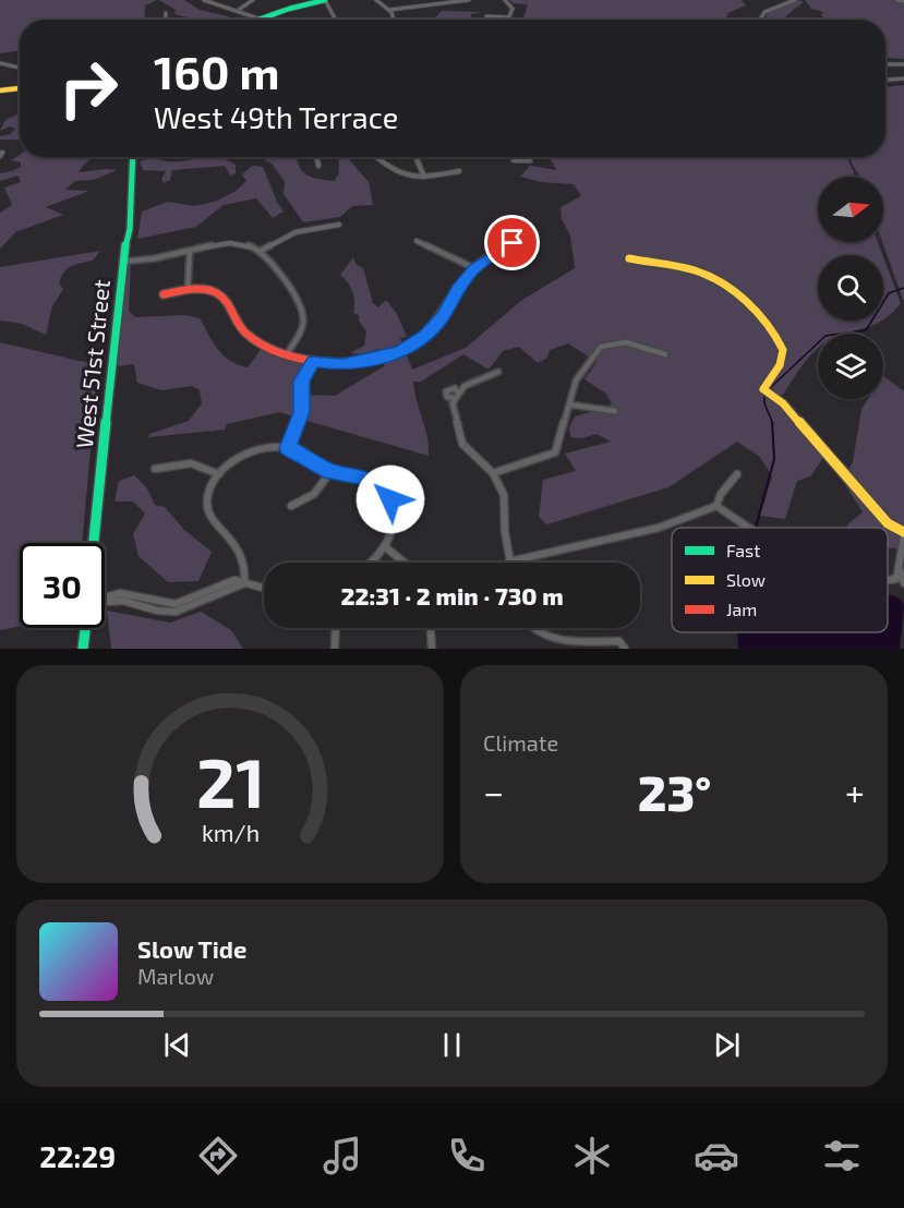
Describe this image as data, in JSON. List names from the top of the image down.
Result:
{
  "streets": {
    "street": ["West 51st Street"]
  },
  "legend": ["Fast", "Slow", "Jam"],
  "north": "right",
  "page": {
    "turn": ["160 m", "West 49th Terrace"],
    "limit": "30",
    "trip": "22:31 · 2 min · 730 m",
    "tile": "Climate",
    "heat": ["−", "23°", "+"],
    "song": ["Slow Tide", "Marlow"],
    "tabs": "22:29",
    "gauge": ["21", "km/h"]
  }
}
